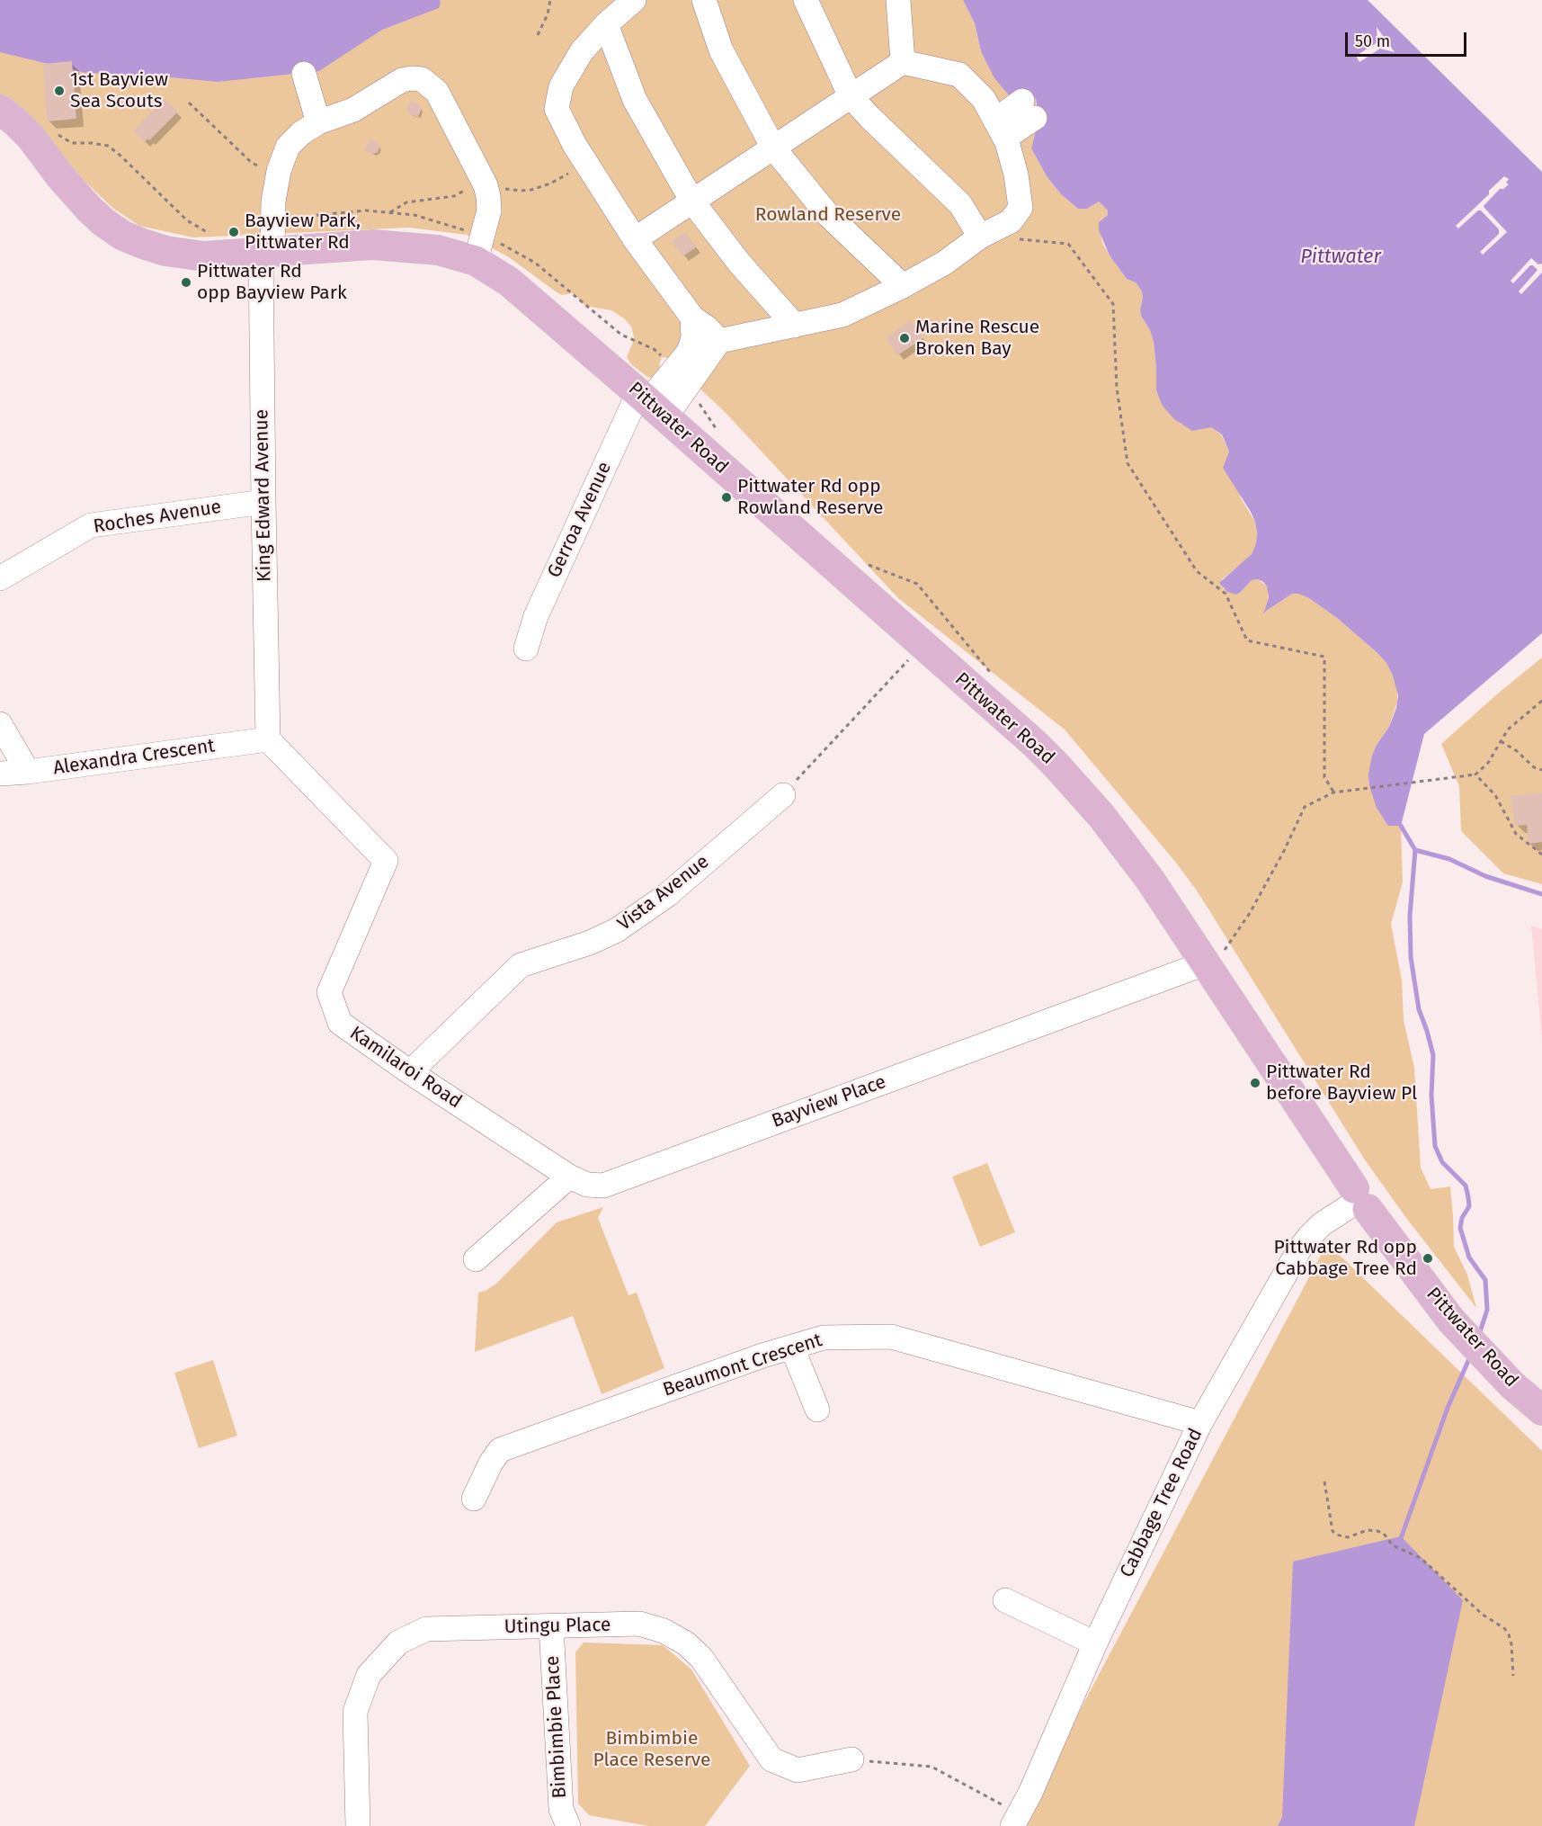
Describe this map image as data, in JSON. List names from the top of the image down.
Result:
{
  "streets": {
    "main road": ["Pittwater Road"],
    "street": [
      "King Edward Avenue",
      "Roches Avenue",
      "Gerroa Avenue",
      "Alexandra Crescent",
      "Vista Avenue",
      "Kamilaroi Road",
      "Bayview Place",
      "Beaumont Crescent",
      "Cabbage Tree Road",
      "Utingu Place",
      "Bimbimbie Place"
    ]
  },
  "crossings": [
    ["Pittwater Road", "King Edward Avenue"],
    ["Pittwater Road", "Gerroa Avenue"],
    ["Pittwater Road", "Bayview Place"],
    ["Pittwater Road", "Cabbage Tree Road"],
    ["King Edward Avenue", "Roches Avenue"],
    ["King Edward Avenue", "Alexandra Crescent"],
    ["King Edward Avenue", "Kamilaroi Road"],
    ["Alexandra Crescent", "Kamilaroi Road"],
    ["Vista Avenue", "Kamilaroi Road"],
    ["Kamilaroi Road", "Bayview Place"],
    ["Beaumont Crescent", "Cabbage Tree Road"],
    ["Utingu Place", "Bimbimbie Place"]
  ],
  "water": ["Pittwater"],
  "parks": ["Rowland Reserve", "Bimbimbie Place Reserve"],
  "places": [
    "1st Bayview Sea Scouts",
    "Bayview Park, Pittwater Rd",
    "Pittwater Rd opp Bayview Park",
    "Marine Rescue Broken Bay",
    "Pittwater Rd opp Rowland Reserve",
    "Pittwater Rd before Bayview Pl",
    "Pittwater Rd opp Cabbage Tree Rd"
  ],
  "scale_bar": "50 m"
}
